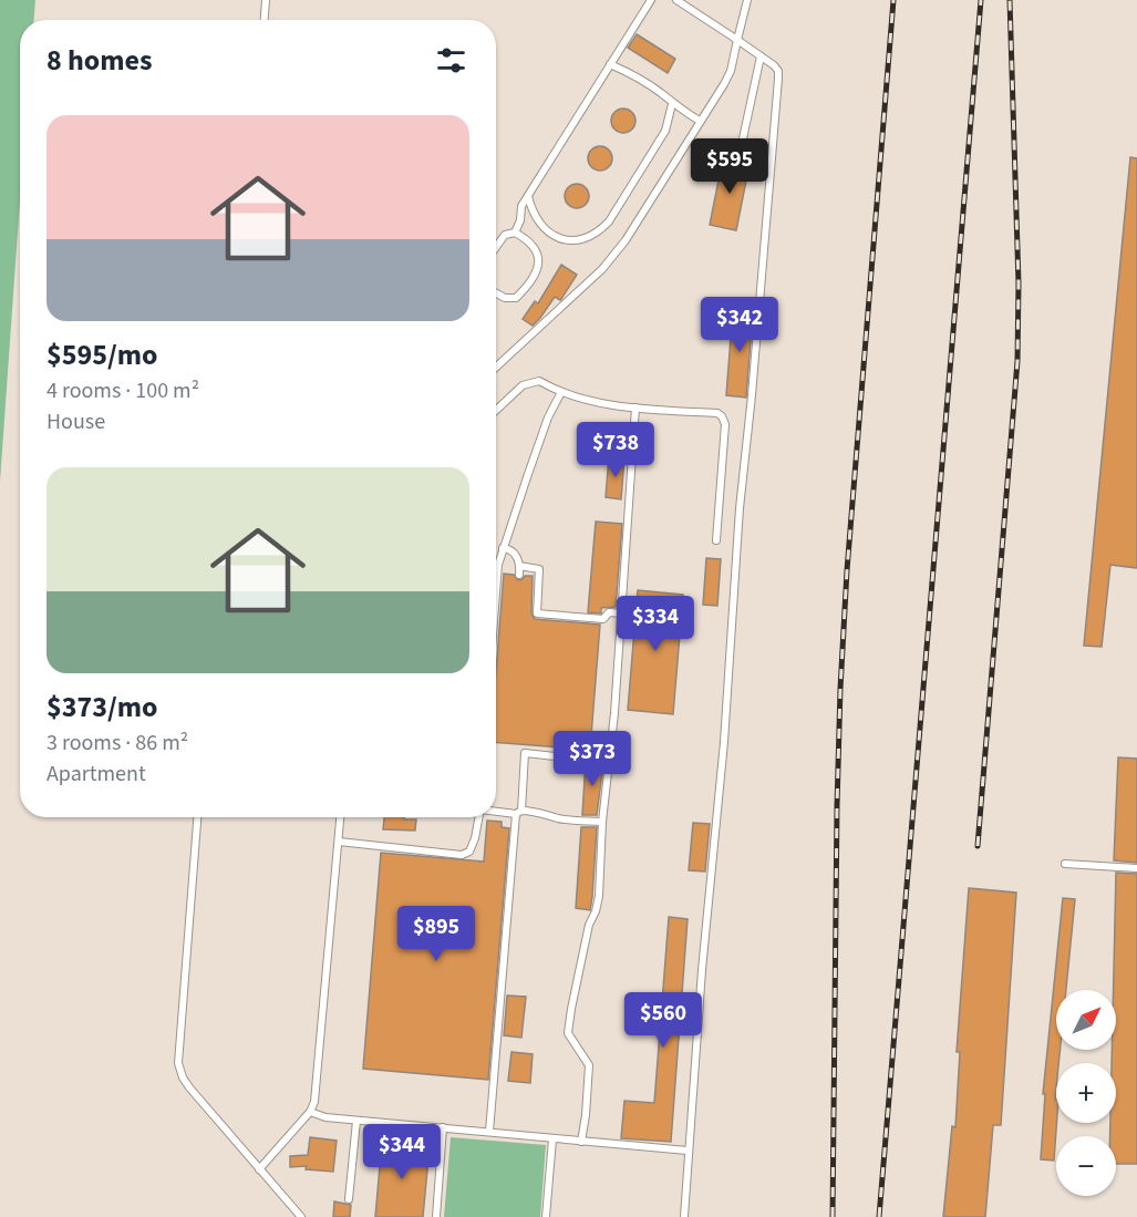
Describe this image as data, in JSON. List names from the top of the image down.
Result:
{
  "north": "top right",
  "page": {
    "heading": "8 homes",
    "list": [
      {
        "name": "$595/mo",
        "note": "4 rooms · 100 m² · House"
      },
      {
        "name": "$373/mo",
        "note": "3 rooms · 86 m² · Apartment"
      }
    ],
    "price": [
      "$595",
      "$342",
      "$738",
      "$334",
      "$373",
      "$895",
      "$560",
      "$344"
    ],
    "map_buttons": ["+", "−"]
  }
}
